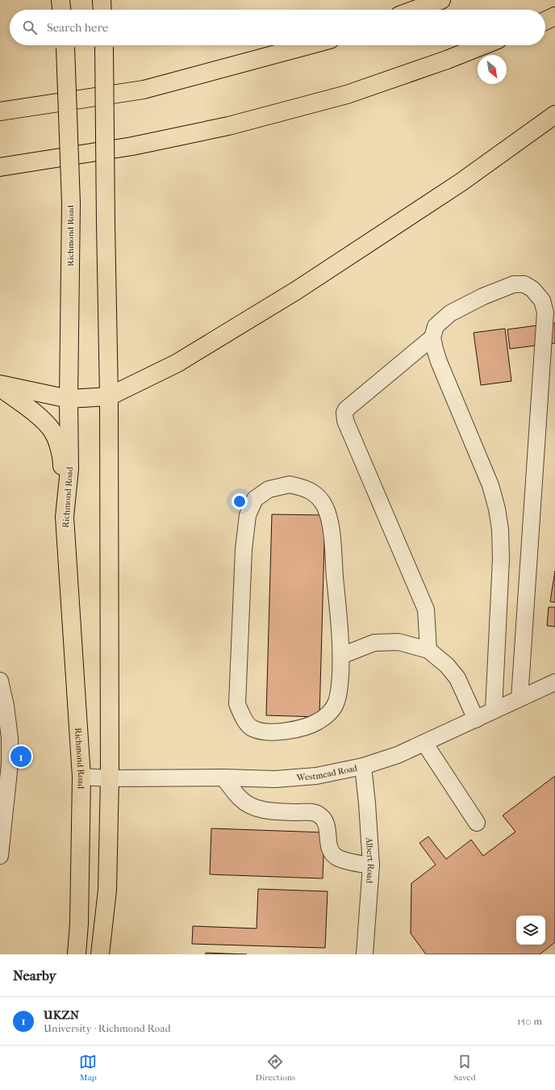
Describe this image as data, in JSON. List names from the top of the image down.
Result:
{
  "streets": {
    "highway": ["Richmond Road"],
    "lane": ["Westmead Road", "Albert Road"]
  },
  "crossings": [
    ["Richmond Road", "Westmead Road"],
    ["Westmead Road", "Albert Road"]
  ],
  "north": "bottom right",
  "page": {
    "search": "Search here",
    "pins": "1",
    "heading": "Nearby",
    "list": [
      {
        "mark": "1",
        "name": "UKZN",
        "note": "University · Richmond Road",
        "value": "150 m"
      }
    ],
    "nav": ["Map", "Directions", "Saved"]
  }
}
